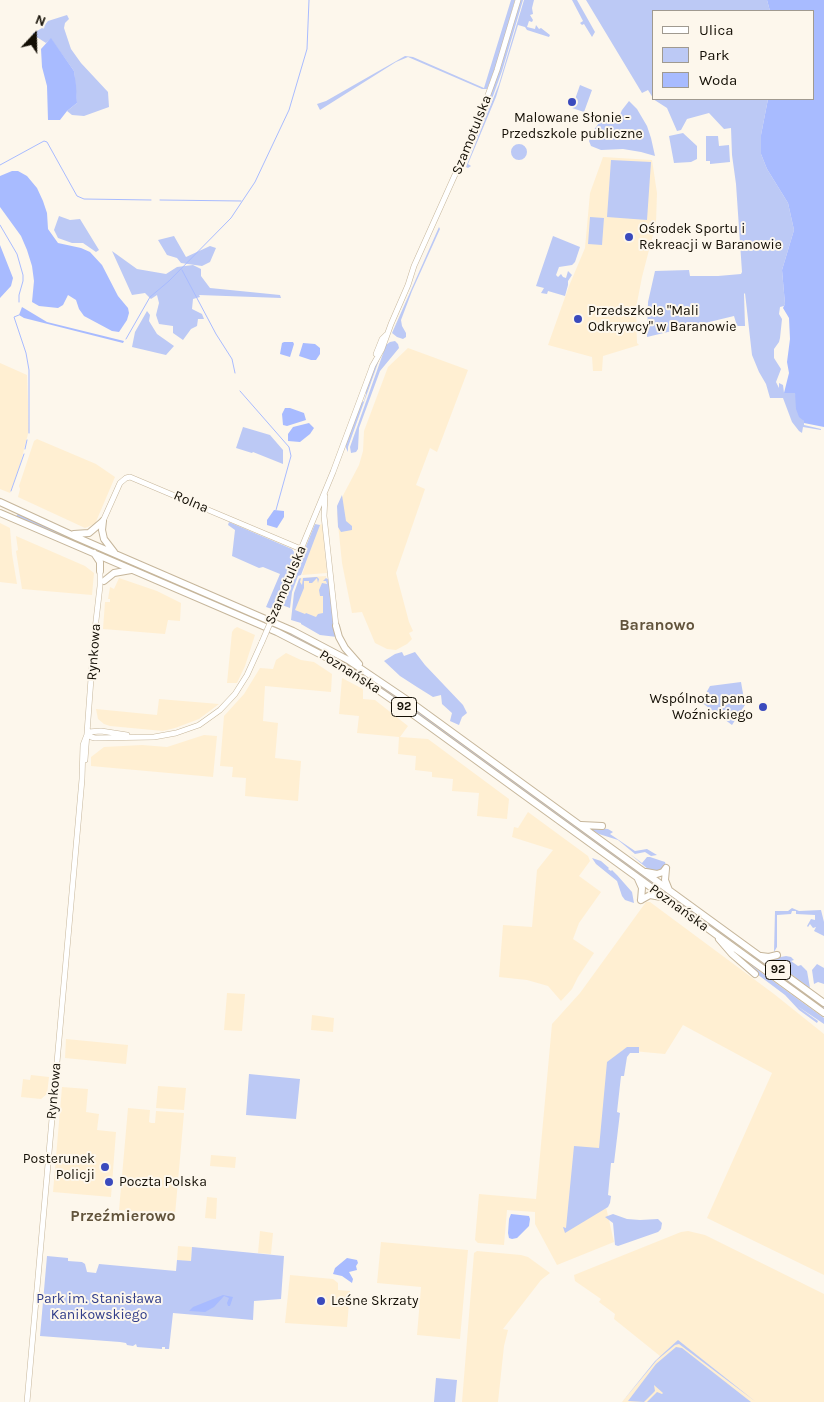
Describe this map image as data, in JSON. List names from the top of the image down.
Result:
{
  "streets": {
    "main road": ["Poznańska", "92"],
    "street": ["Szamotulska", "Rolna", "Rynkowa"]
  },
  "crossings": [
    ["Szamotulska", "Rolna"],
    ["Szamotulska", "Rynkowa"],
    ["Poznańska", "92"]
  ],
  "districts": ["Baranowo", "Przeźmierowo"],
  "parks": ["Park im. Stanisława Kanikowskiego"],
  "places": [
    "Malowane Słonie - Przedszkole publiczne",
    "Ośrodek Sportu i Rekreacji w Baranowie",
    "Przedszkole \"Mali Odkrywcy\" w Baranowie",
    "Wspólnota pana Woźnickiego",
    "Posterunek Policji",
    "Poczta Polska",
    "Leśne Skrzaty"
  ],
  "legend": ["Ulica", "Park", "Woda"],
  "north": "top"
}
